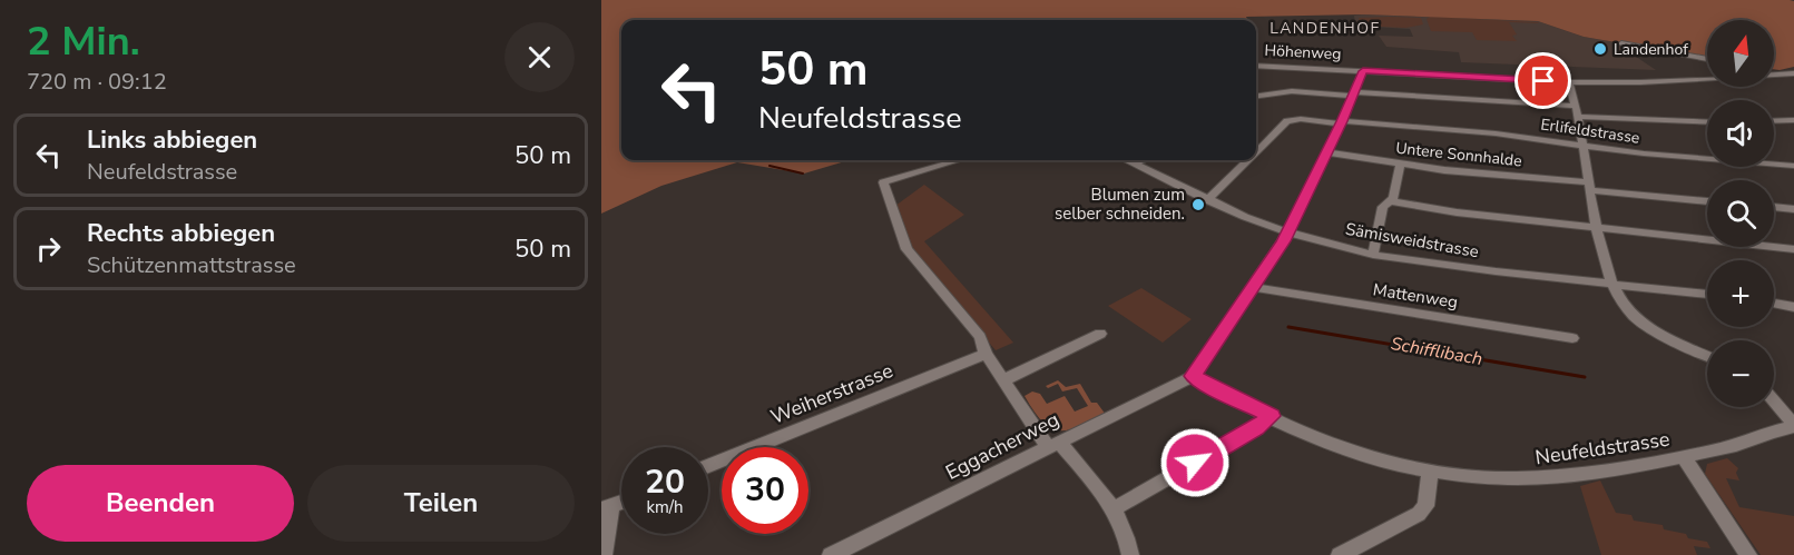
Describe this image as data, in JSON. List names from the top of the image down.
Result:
{
  "streets": {
    "street": [
      "Höhenweg",
      "Erlifeldstrasse",
      "Untere Sonnhalde",
      "Sämisweidstrasse",
      "Mattenweg",
      "Weiherstrasse",
      "Eggacherweg",
      "Neufeldstrasse"
    ]
  },
  "crossings": [
    ["Erlifeldstrasse", "Sämisweidstrasse"],
    ["Eggacherweg", "Neufeldstrasse"]
  ],
  "districts": ["LANDENHOF"],
  "water": ["Schifflibach"],
  "places": ["Landenhof", "Blumen zum selber schneiden."],
  "north": "top",
  "page": {
    "heading": ["2 Min.", "720 m · 09:12"],
    "map_buttons": ["+", "−"],
    "turn": ["50 m", "Neufeldstrasse"],
    "list": [
      {
        "name": "Links abbiegen",
        "note": "Neufeldstrasse",
        "value": "50 m"
      },
      {
        "name": "Rechts abbiegen",
        "note": "Schützenmattstrasse",
        "value": "50 m"
      }
    ],
    "speed": "20 km/h",
    "limit": "30",
    "buttons": ["Beenden", "Teilen"]
  }
}
